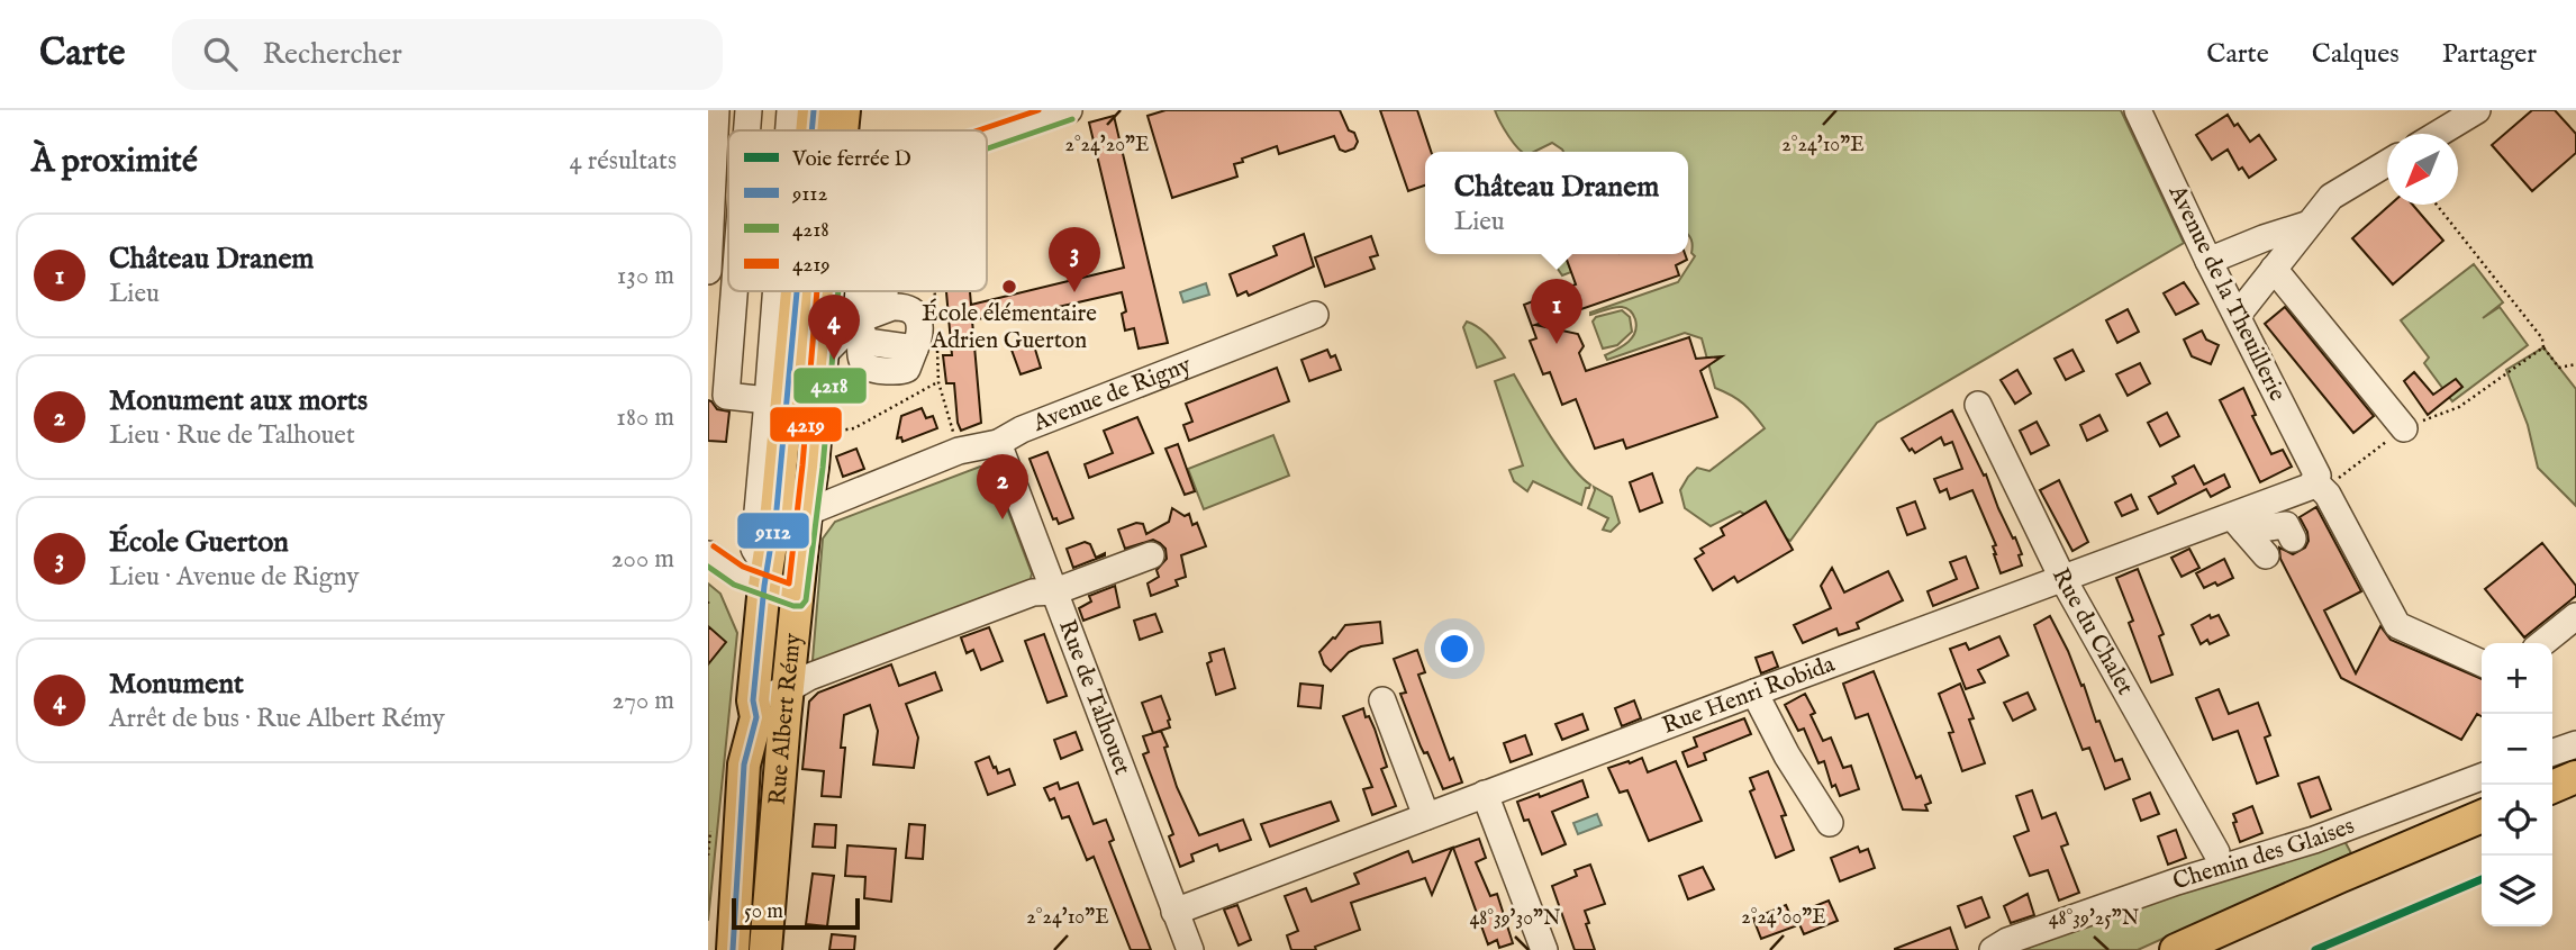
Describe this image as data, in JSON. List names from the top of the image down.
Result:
{
  "streets": {
    "main road": ["Rue Albert Rémy"],
    "street": [
      "Avenue de la Theuillerie",
      "Avenue de Rigny",
      "Rue du Chalet",
      "Rue Henri Robida",
      "Rue de Talhouet",
      "Chemin des Glaises"
    ]
  },
  "crossings": [
    ["Avenue de la Theuillerie", "Rue Henri Robida"],
    ["Avenue de Rigny", "Rue de Talhouet"],
    ["Avenue de Rigny", "Rue Albert Rémy"],
    ["Rue du Chalet", "Rue Henri Robida"],
    ["Rue Henri Robida", "Rue de Talhouet"]
  ],
  "places": ["École élémentaire Adrien Guerton"],
  "lines": [
    "transit line 9112",
    "transit line 4219",
    "transit line 4218",
    "rail line D"
  ],
  "legend": [
    "Voie ferrée D",
    "9112",
    "4218",
    "4219"
  ],
  "scale_bar": "50 m",
  "north": "bottom left",
  "page": {
    "header": "Carte",
    "search": "Rechercher",
    "nav": ["Carte", "Calques", "Partager"],
    "heading": ["À proximité", "4 résultats"],
    "popup": ["Château Dranem", "Lieu"],
    "list": [
      {
        "mark": "1",
        "name": "Château Dranem",
        "note": "Lieu",
        "value": "130 m"
      },
      {
        "mark": "2",
        "name": "Monument aux morts",
        "note": "Lieu · Rue de Talhouet",
        "value": "180 m"
      },
      {
        "mark": "3",
        "name": "École Guerton",
        "note": "Lieu · Avenue de Rigny",
        "value": "200 m"
      },
      {
        "mark": "4",
        "name": "Monument",
        "note": "Arrêt de bus · Rue Albert Rémy",
        "value": "270 m"
      }
    ],
    "pins": [
      "3",
      "1",
      "4",
      "2"
    ],
    "map_buttons": ["+", "−"],
    "scale": "50 m"
  },
  "coordinates": [
    "2°24'20\"E",
    "2°24'10\"E",
    "2°24'00\"E",
    "48°39'30\"N",
    "48°39'25\"N"
  ]
}
